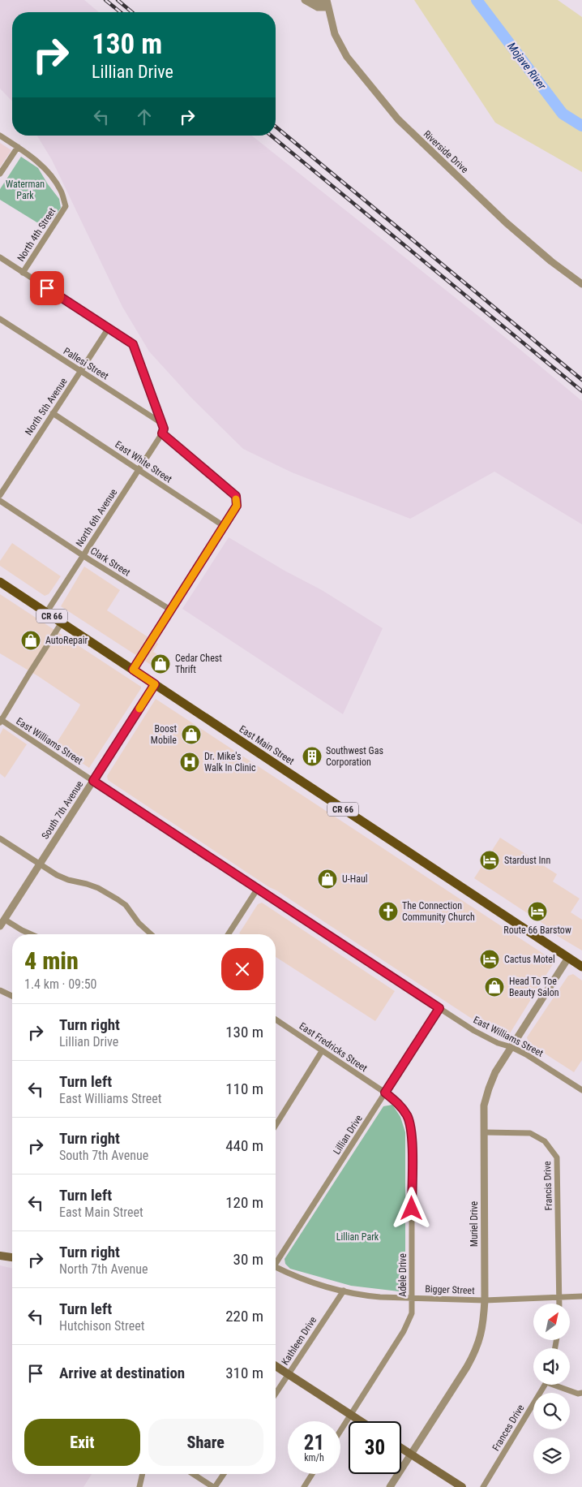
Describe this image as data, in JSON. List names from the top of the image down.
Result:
{
  "streets": {
    "main road": ["CR 66", "East Main Street"],
    "street": [
      "Riverside Drive",
      "North 4th Street",
      "Pallesi Street",
      "North 5th Avenue",
      "East White Street",
      "North 6th Avenue",
      "Clark Street",
      "East Williams Street",
      "South 7th Avenue",
      "East Fredricks Street",
      "Lillian Drive",
      "Francis Drive",
      "Muriel Drive",
      "Adele Drive",
      "Bigger Street",
      "Kathleen Drive",
      "Frances Drive"
    ]
  },
  "crossings": [
    ["Pallesi Street", "North 5th Avenue"],
    ["North 5th Avenue", "East White Street"],
    ["East White Street", "North 6th Avenue"],
    ["North 6th Avenue", "Clark Street"],
    ["North 6th Avenue", "East Main Street"],
    ["East Williams Street", "South 7th Avenue"],
    ["East Williams Street", "Lillian Drive"],
    ["East Williams Street", "Muriel Drive"],
    ["East Main Street", "South 7th Avenue"],
    ["East Main Street", "Muriel Drive"],
    ["East Fredricks Street", "Lillian Drive"],
    ["East Fredricks Street", "Adele Drive"],
    ["Lillian Drive", "Adele Drive"],
    ["Francis Drive", "Muriel Drive"],
    ["Francis Drive", "Bigger Street"],
    ["Muriel Drive", "Bigger Street"],
    ["Adele Drive", "Bigger Street"],
    ["Bigger Street", "Kathleen Drive"]
  ],
  "water": ["Mojave River"],
  "parks": ["Waterman Park", "Lillian Park"],
  "places": {
    "shop": [
      "AutoRepair",
      "Cedar Chest Thrift",
      "Boost Mobile",
      "U-Haul",
      "Head To Toe Beauty Salon"
    ],
    "building": ["Southwest Gas Corporation"],
    "hospital": ["Dr. Mike's Walk In Clinic"],
    "hotel": ["Stardust Inn", "Route 66 Barstow", "Cactus Motel"],
    "church": ["The Connection Community Church"]
  },
  "north": "top right",
  "page": {
    "turn": ["130 m", "Lillian Drive"],
    "heading": ["4 min", "1.4 km · 09:50"],
    "list": [
      {
        "name": "Turn right",
        "note": "Lillian Drive",
        "value": "130 m"
      },
      {
        "name": "Turn left",
        "note": "East Williams Street",
        "value": "110 m"
      },
      {
        "name": "Turn right",
        "note": "South 7th Avenue",
        "value": "440 m"
      },
      {
        "name": "Turn left",
        "note": "East Main Street",
        "value": "120 m"
      },
      {
        "name": "Turn right",
        "note": "North 7th Avenue",
        "value": "30 m"
      },
      {
        "name": "Turn left",
        "note": "Hutchison Street",
        "value": "220 m"
      },
      {
        "name": "Arrive at destination",
        "value": "310 m"
      }
    ],
    "buttons": ["Exit", "Share"],
    "speed": "21 km/h",
    "limit": "30"
  }
}
